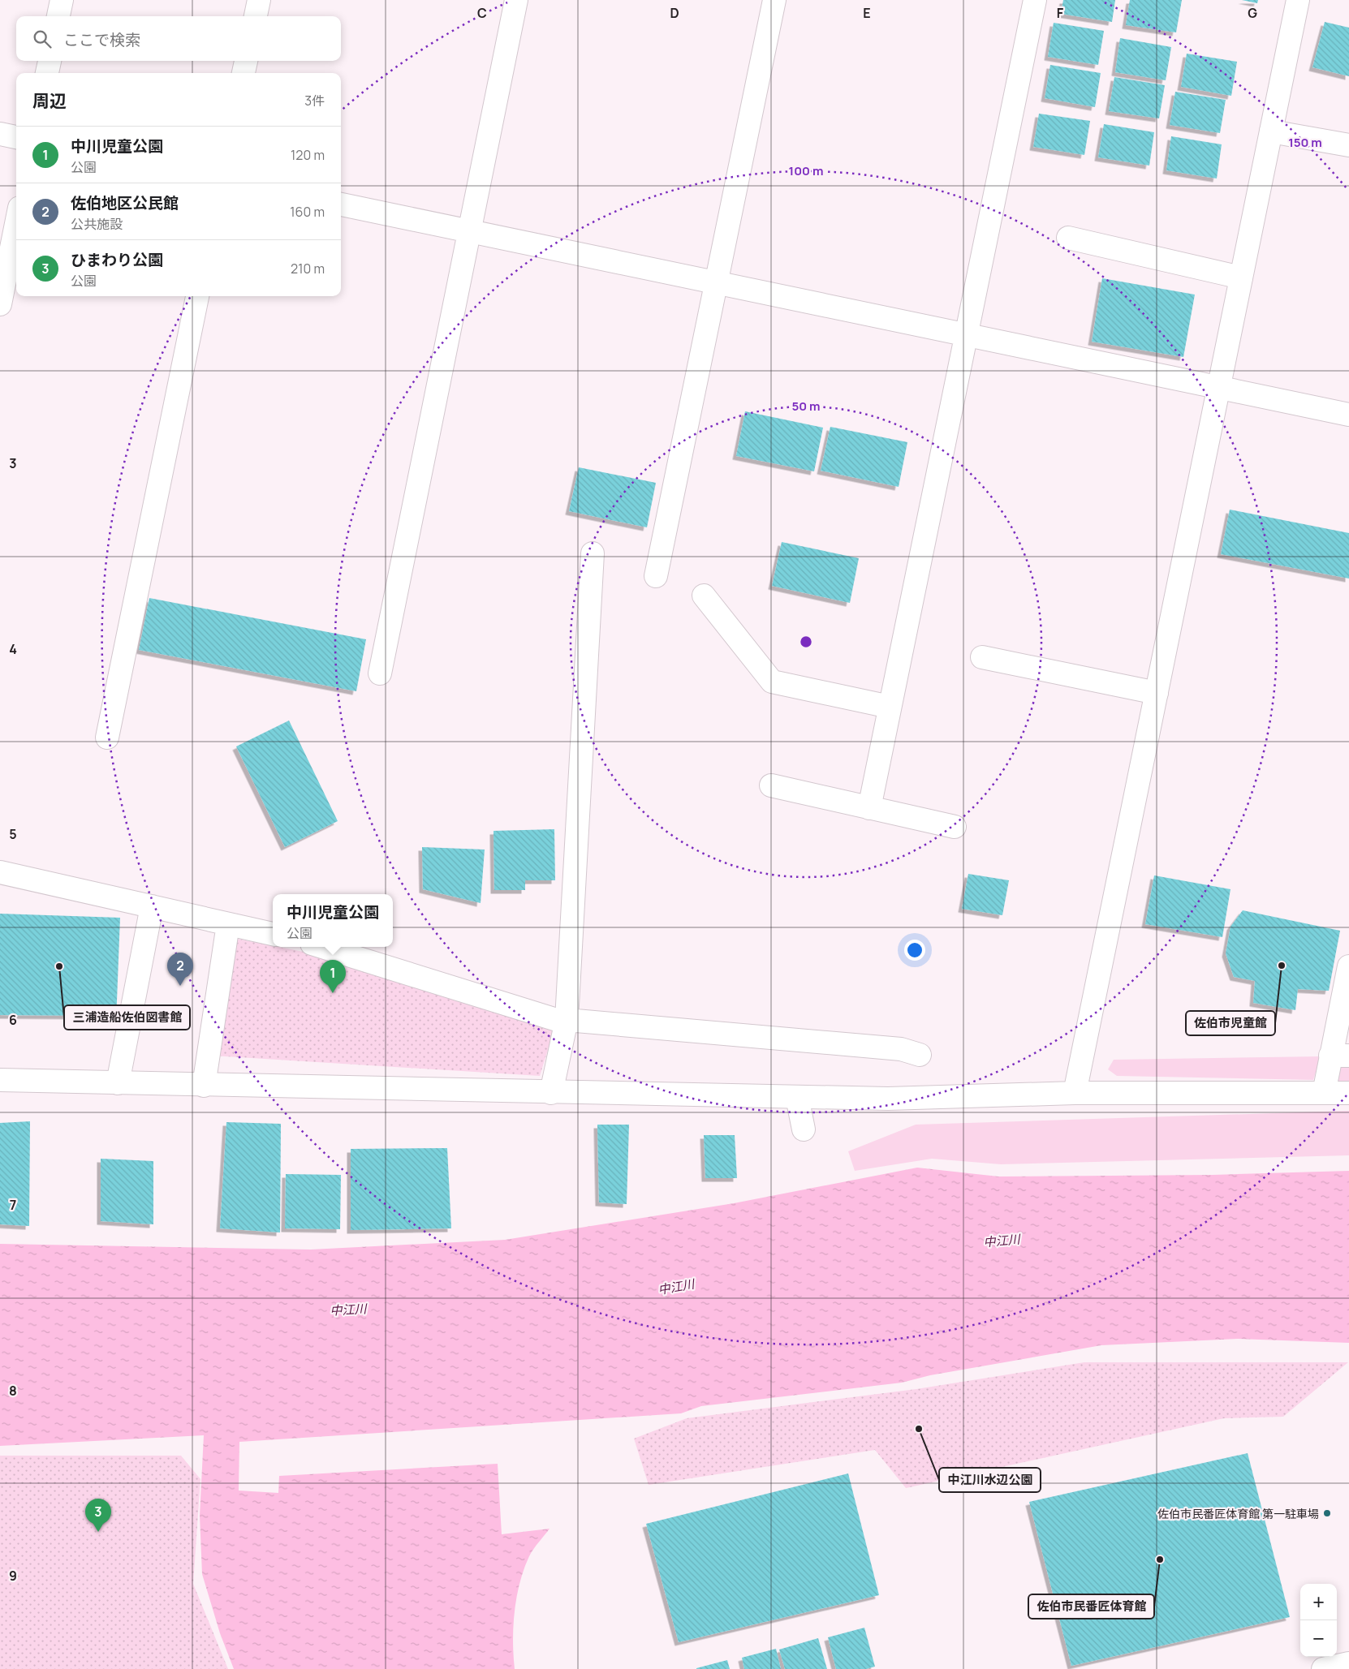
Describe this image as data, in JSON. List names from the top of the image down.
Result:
{
  "water": ["中江川"],
  "places": [
    "佐伯市児童館",
    "三浦造船佐伯図書館",
    "中江川水辺公園",
    "佐伯市民番匠体育館 第一駐車場",
    "佐伯市民番匠体育館"
  ],
  "page": {
    "search": "ここで検索",
    "heading": ["周辺", "3件"],
    "list": [
      {
        "mark": "1",
        "name": "中川児童公園",
        "note": "公園",
        "value": "120 m"
      },
      {
        "mark": "2",
        "name": "佐伯地区公民館",
        "note": "公共施設",
        "value": "160 m"
      },
      {
        "mark": "3",
        "name": "ひまわり公園",
        "note": "公園",
        "value": "210 m"
      }
    ],
    "popup": ["中川児童公園", "公園"],
    "pins": ["2", "1", "3"],
    "map_buttons": ["+", "−"]
  },
  "grid": {
    "columns": [
      "C",
      "D",
      "E",
      "F",
      "G"
    ],
    "rows": [
      "3",
      "4",
      "5",
      "6",
      "7",
      "8",
      "9"
    ]
  },
  "rings": ["150 m", "100 m", "50 m"]
}
